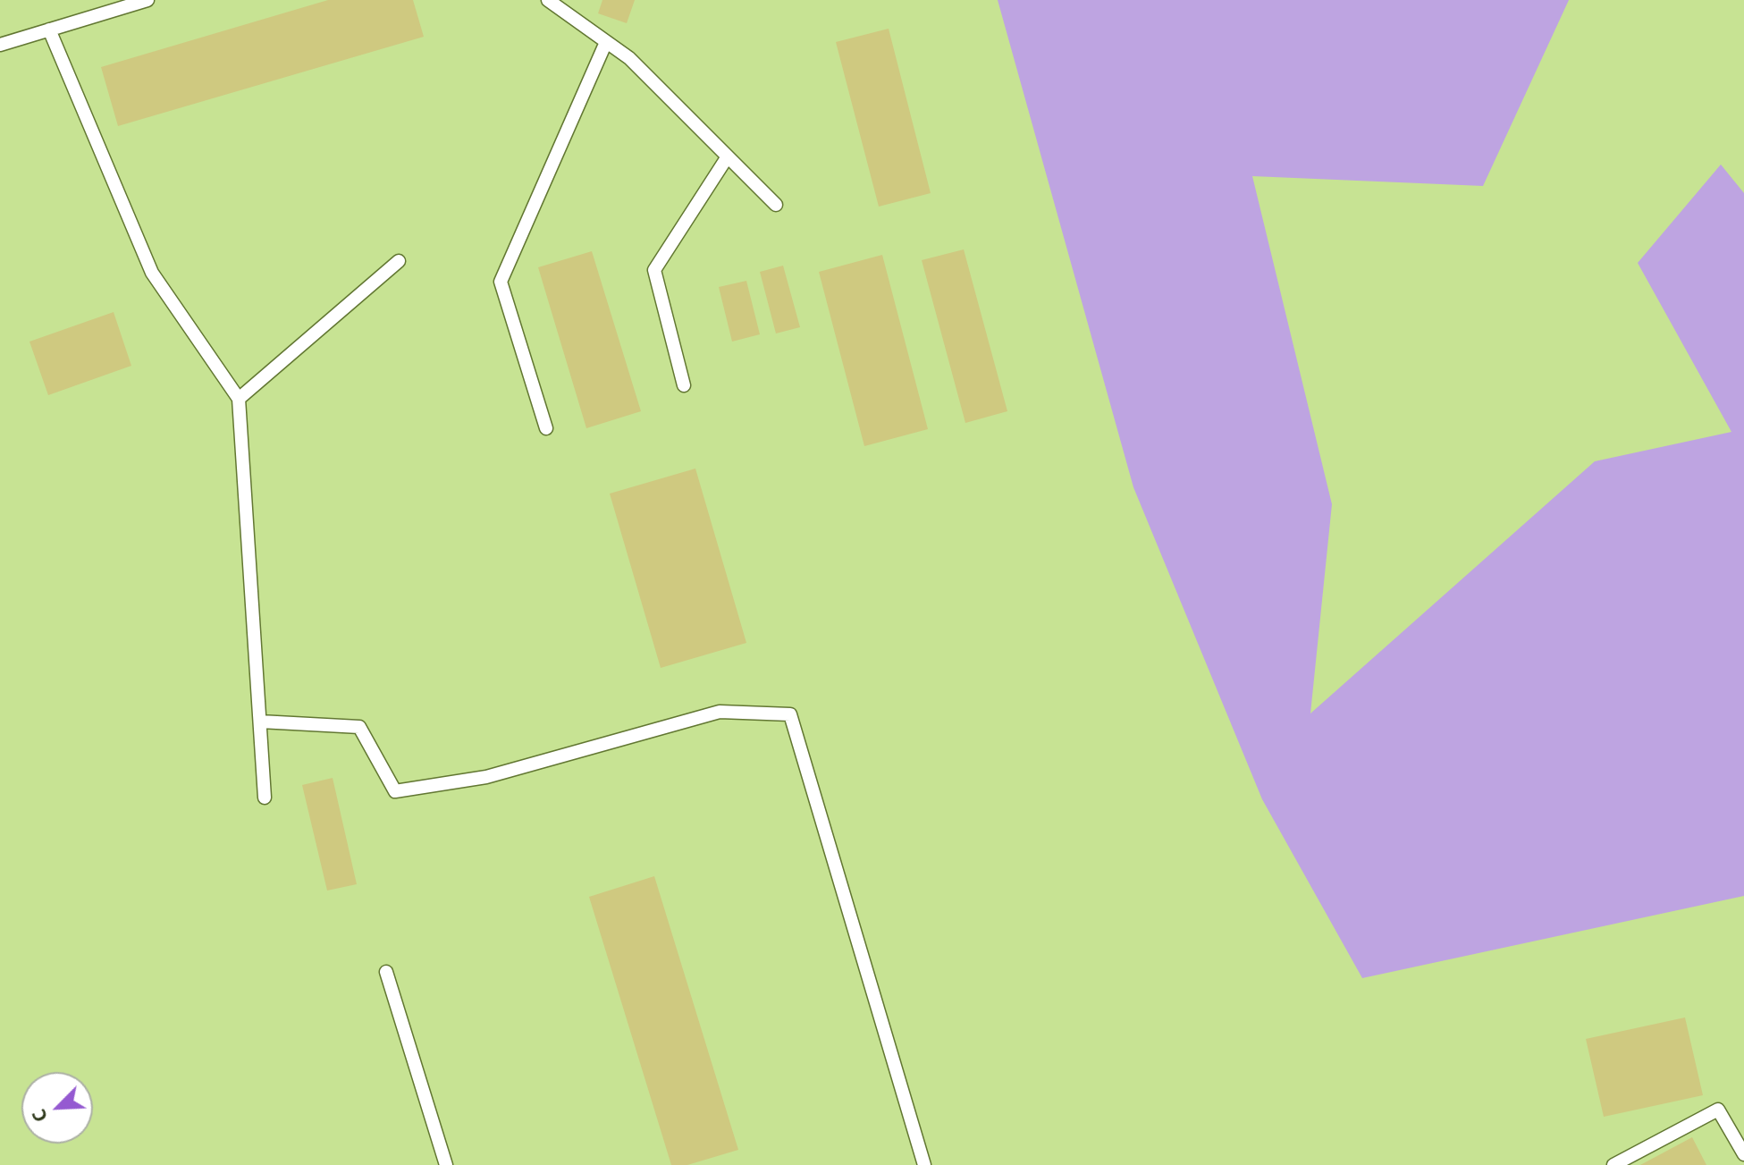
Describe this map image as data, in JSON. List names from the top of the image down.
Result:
{
  "north": "bottom left"
}
